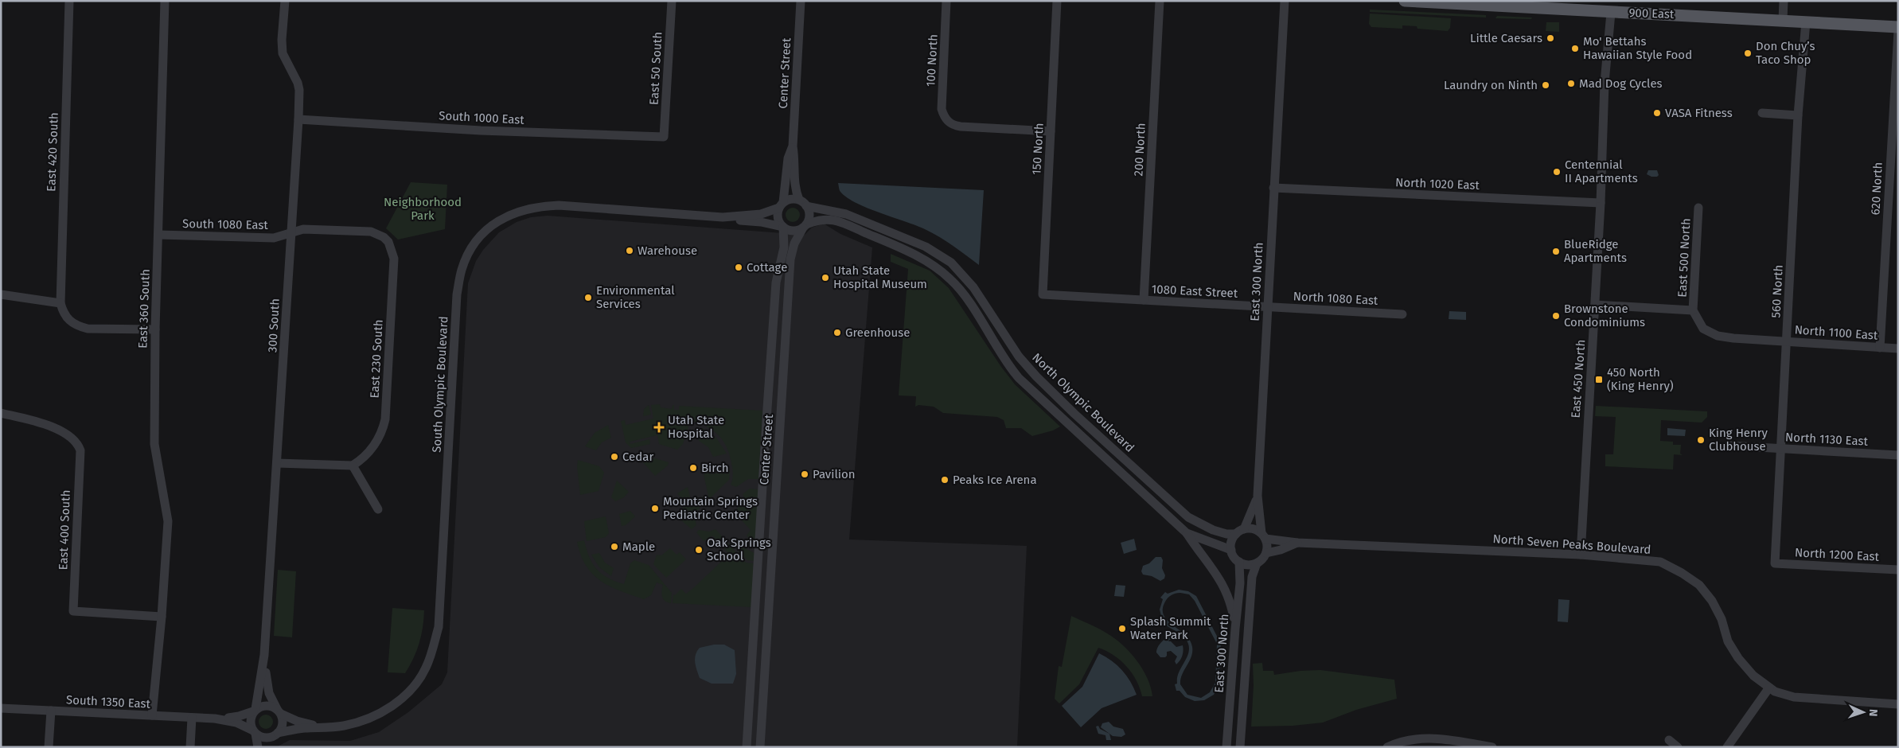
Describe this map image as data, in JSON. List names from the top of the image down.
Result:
{
  "streets": {
    "main road": ["900 East"],
    "street": [
      "100 North",
      "East 50 South",
      "Center Street",
      "South 1000 East",
      "150 North",
      "200 North",
      "East 420 South",
      "North 1020 East",
      "620 North",
      "South 1080 East",
      "East 500 North",
      "East 300 North",
      "1080 East Street",
      "560 North",
      "North 1080 East",
      "East 360 South",
      "300 South",
      "North 1100 East",
      "East 230 South",
      "East 450 North",
      "South Olympic Boulevard",
      "North Olympic Boulevard",
      "North 1130 East",
      "East 400 South",
      "North Seven Peaks Boulevard",
      "North 1200 East",
      "South 1350 East"
    ]
  },
  "crossings": [
    ["900 East", "560 North"],
    ["900 East", "East 450 North"],
    ["100 North", "150 North"],
    ["East 50 South", "South 1000 East"],
    ["Center Street", "South Olympic Boulevard"],
    ["Center Street", "North Olympic Boulevard"],
    ["South 1000 East", "300 South"],
    ["150 North", "200 North"],
    ["150 North", "1080 East Street"],
    ["200 North", "1080 East Street"],
    ["North 1020 East", "East 300 North"],
    ["North 1020 East", "East 450 North"],
    ["620 North", "North 1100 East"],
    ["South 1080 East", "East 360 South"],
    ["South 1080 East", "300 South"],
    ["South 1080 East", "East 230 South"],
    ["East 500 North", "North 1100 East"],
    ["East 300 North", "1080 East Street"],
    ["East 300 North", "North 1080 East"],
    ["East 300 North", "North Olympic Boulevard"],
    ["East 300 North", "North Seven Peaks Boulevard"],
    ["1080 East Street", "North 1080 East"],
    ["560 North", "North 1100 East"],
    ["560 North", "North 1130 East"],
    ["560 North", "North 1200 East"],
    ["East 360 South", "East 400 South"],
    ["East 360 South", "South 1350 East"],
    ["300 South", "South Olympic Boulevard"],
    ["300 South", "South 1350 East"],
    ["East 450 North", "North Seven Peaks Boulevard"],
    ["South Olympic Boulevard", "North Olympic Boulevard"],
    ["South Olympic Boulevard", "South 1350 East"],
    ["North Olympic Boulevard", "North Seven Peaks Boulevard"]
  ],
  "parks": ["Neighborhood Park"],
  "places": {
    "other": [
      "Little Caesars",
      "Mo' Bettahs Hawaiian Style Food",
      "Don Chuy’s Taco Shop",
      "Mad Dog Cycles",
      "Laundry on Ninth",
      "VASA Fitness",
      "Centennial II Apartments",
      "Warehouse",
      "BlueRidge Apartments",
      "Cottage",
      "Utah State Hospital Museum",
      "Environmental Services",
      "Brownstone Condominiums",
      "Greenhouse",
      "King Henry Clubhouse",
      "Cedar",
      "Birch",
      "Pavilion",
      "Peaks Ice Arena",
      "Mountain Springs Pediatric Center",
      "Maple",
      "Oak Springs School",
      "Splash Summit Water Park"
    ],
    "transit": ["450 North (King Henry)"],
    "health": ["Utah State Hospital"]
  },
  "north": "right"
}
